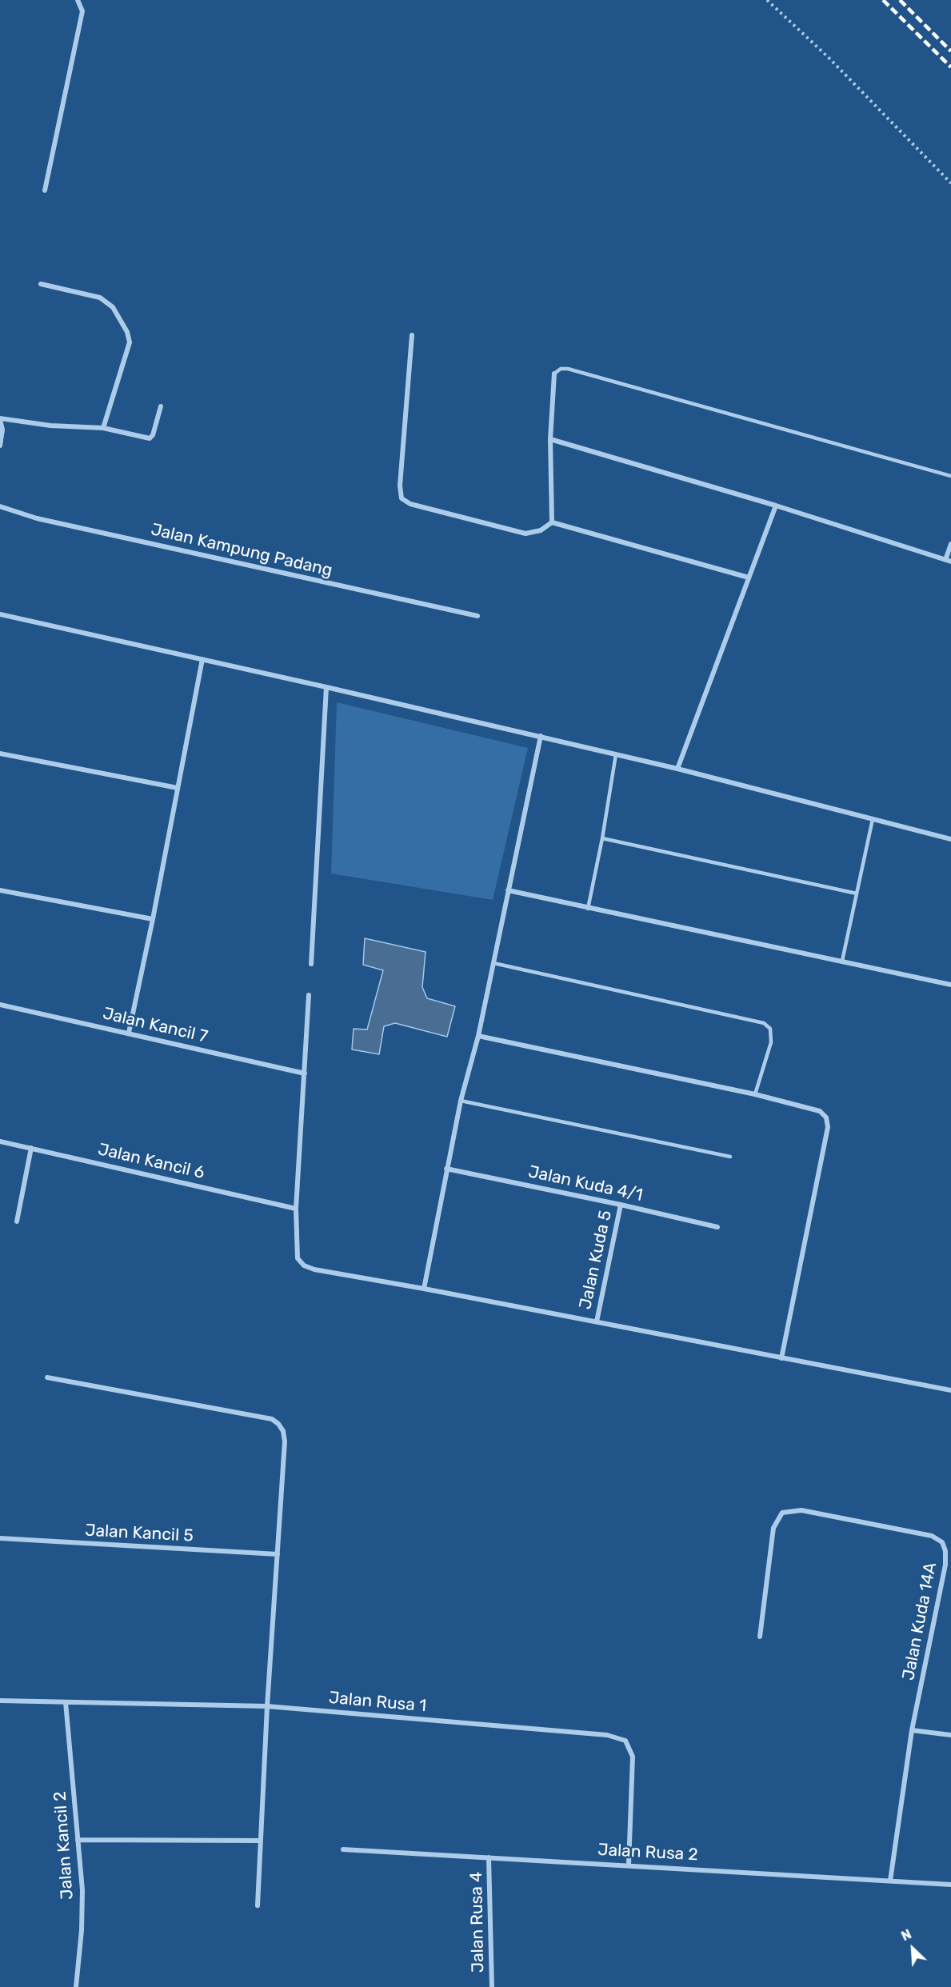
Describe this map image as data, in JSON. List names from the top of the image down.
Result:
{
  "streets": {
    "street": [
      "Jalan Kampung Padang",
      "Jalan Kancil 7",
      "Jalan Kancil 6",
      "Jalan Kuda 4/1",
      "Jalan Kuda 5",
      "Jalan Kancil 5",
      "Jalan Kuda 14A",
      "Jalan Rusa 1",
      "Jalan Kancil 2",
      "Jalan Rusa 2",
      "Jalan Rusa 4"
    ]
  },
  "crossings": [
    ["Jalan Kuda 4/1", "Jalan Kuda 5"],
    ["Jalan Kuda 14A", "Jalan Rusa 2"],
    ["Jalan Rusa 1", "Jalan Kancil 2"],
    ["Jalan Rusa 1", "Jalan Rusa 2"],
    ["Jalan Rusa 2", "Jalan Rusa 4"]
  ],
  "north": "top left"
}
